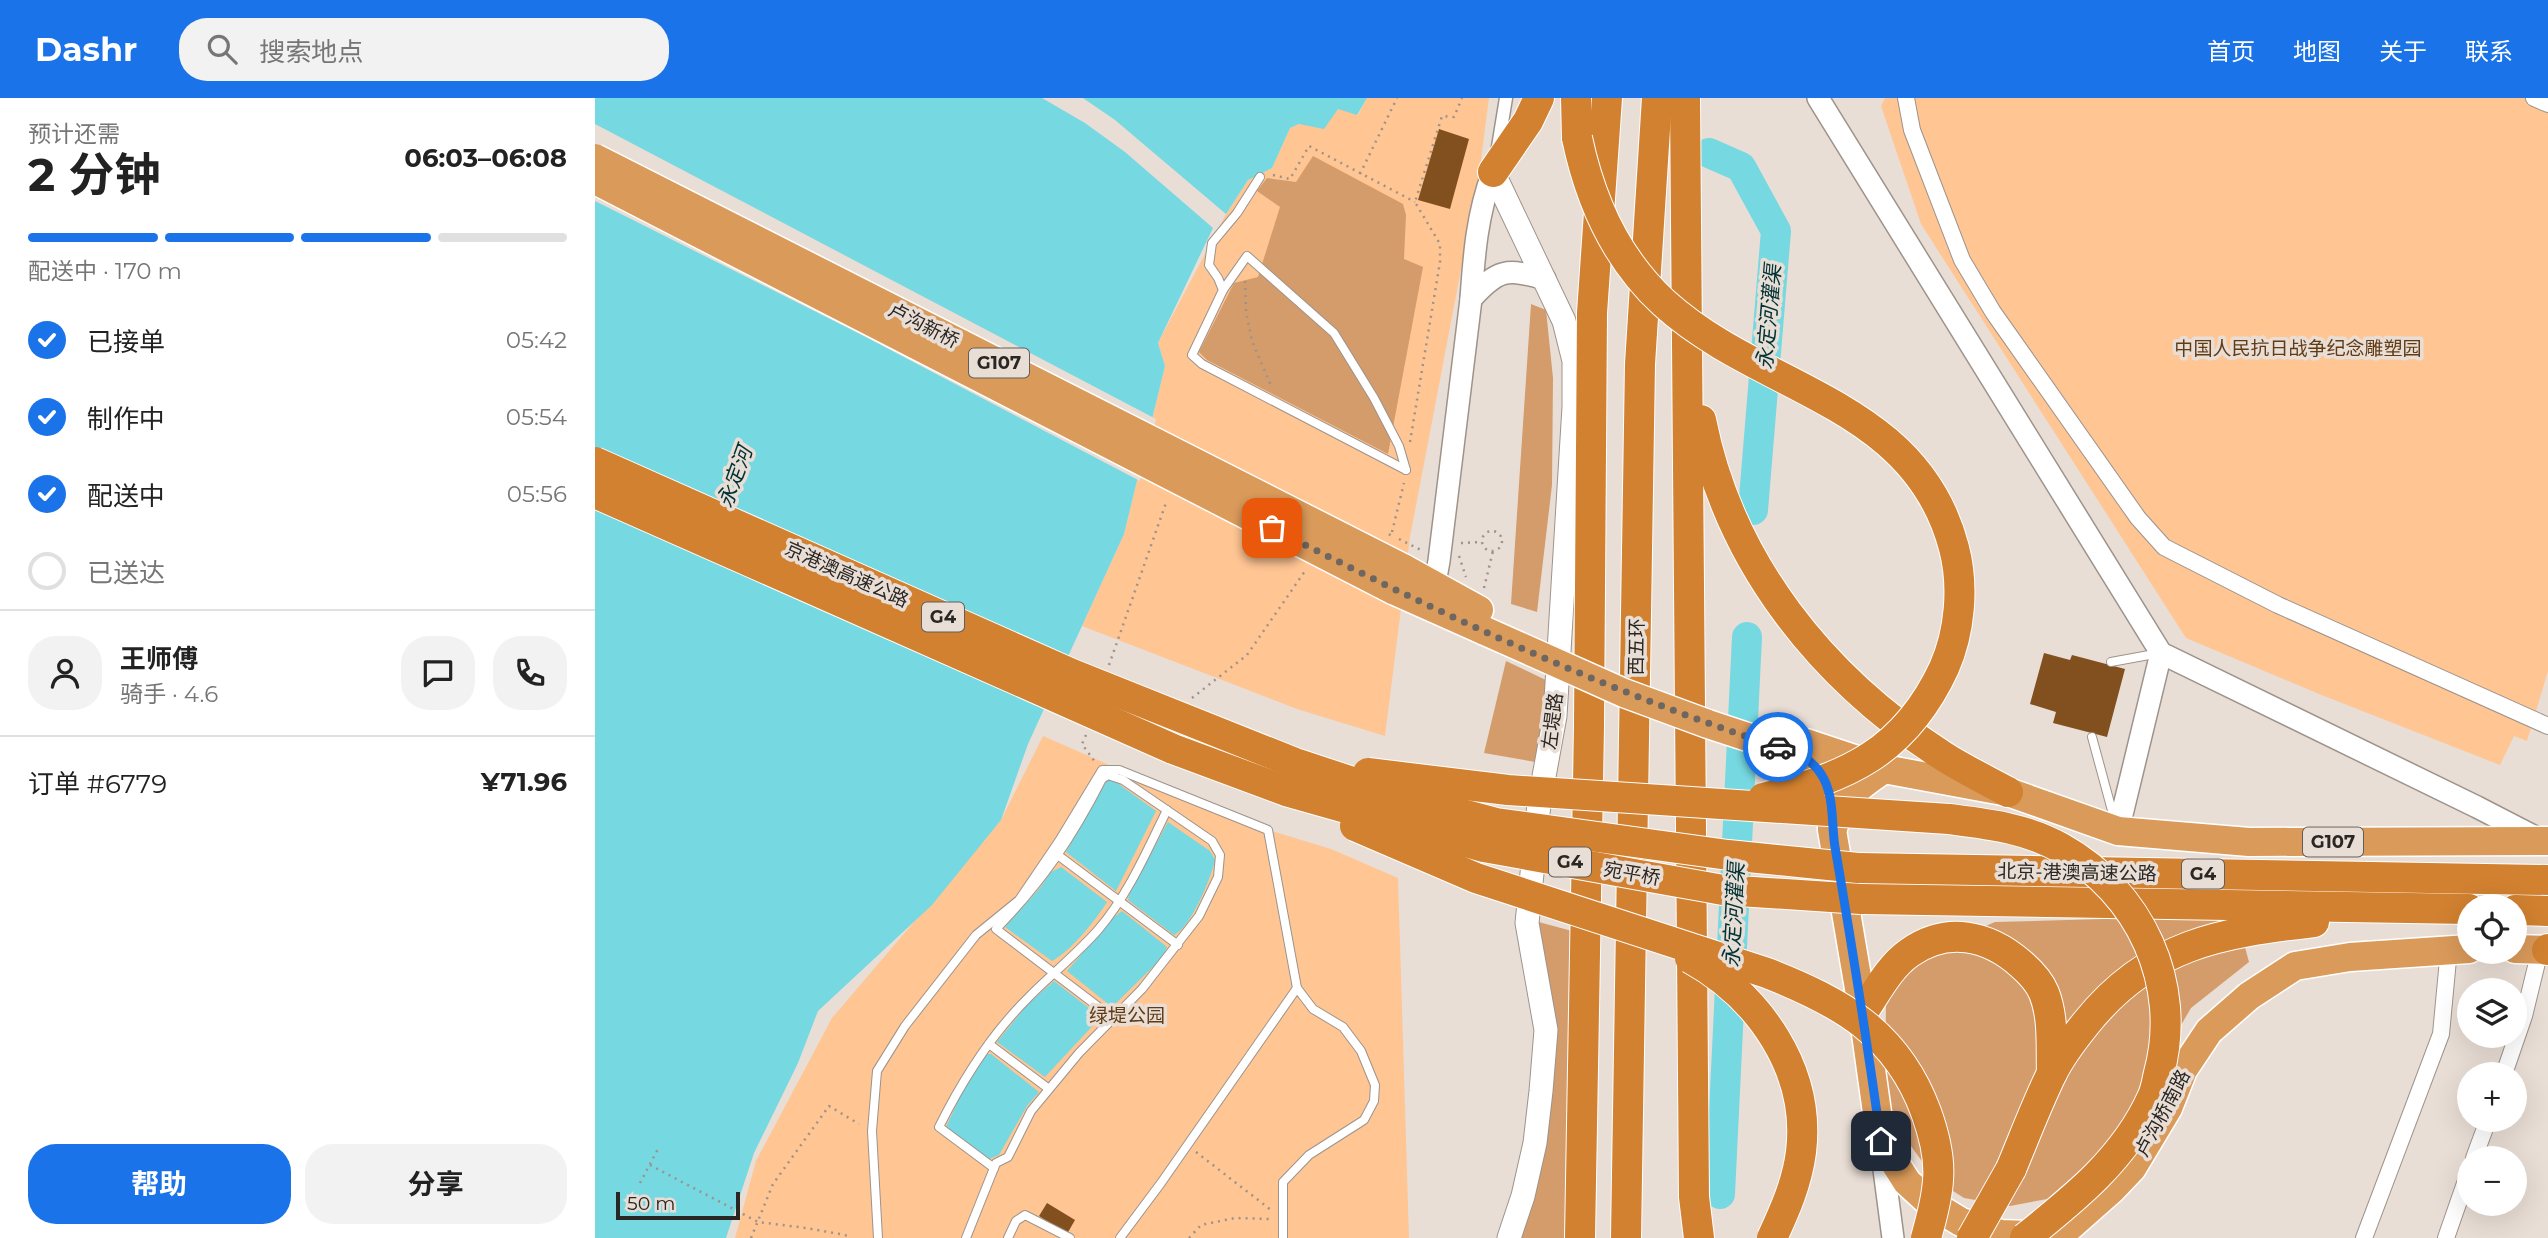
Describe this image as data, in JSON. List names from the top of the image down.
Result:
{
  "streets": {
    "highway": [
      "卢沟新桥",
      "G107",
      "京港澳高速公路",
      "G4",
      "西五环",
      "北京-港澳高速公路",
      "宛平桥",
      "卢沟桥南路"
    ],
    "main road": ["左堤路"]
  },
  "crossings": [
    ["卢沟新桥", "G107"],
    ["G107", "卢沟桥南路"],
    ["京港澳高速公路", "宛平桥"],
    ["北京-港澳高速公路", "宛平桥"]
  ],
  "water": ["永定河灌渠", "永定河"],
  "parks": ["中国人民抗日战争纪念雕塑园", "绿堤公园"],
  "scale_bar": "50 m",
  "page": {
    "header": "Dashr",
    "search": "搜索地点",
    "nav": [
      "首页",
      "地图",
      "关于",
      "联系"
    ],
    "heading": ["2 分钟", "预计还需", "06:03–06:08"],
    "panel": [
      "王师傅",
      "骑手 · 4.6",
      "订单 #6779",
      "¥71.96"
    ],
    "bar": "配送中 · 170 m",
    "list": [
      ["已接单", "05:42"],
      ["制作中", "05:54"],
      ["配送中", "05:56"],
      "已送达"
    ],
    "map_buttons": ["+", "−"],
    "buttons": ["帮助", "分享"],
    "scale": "50 m"
  }
}
